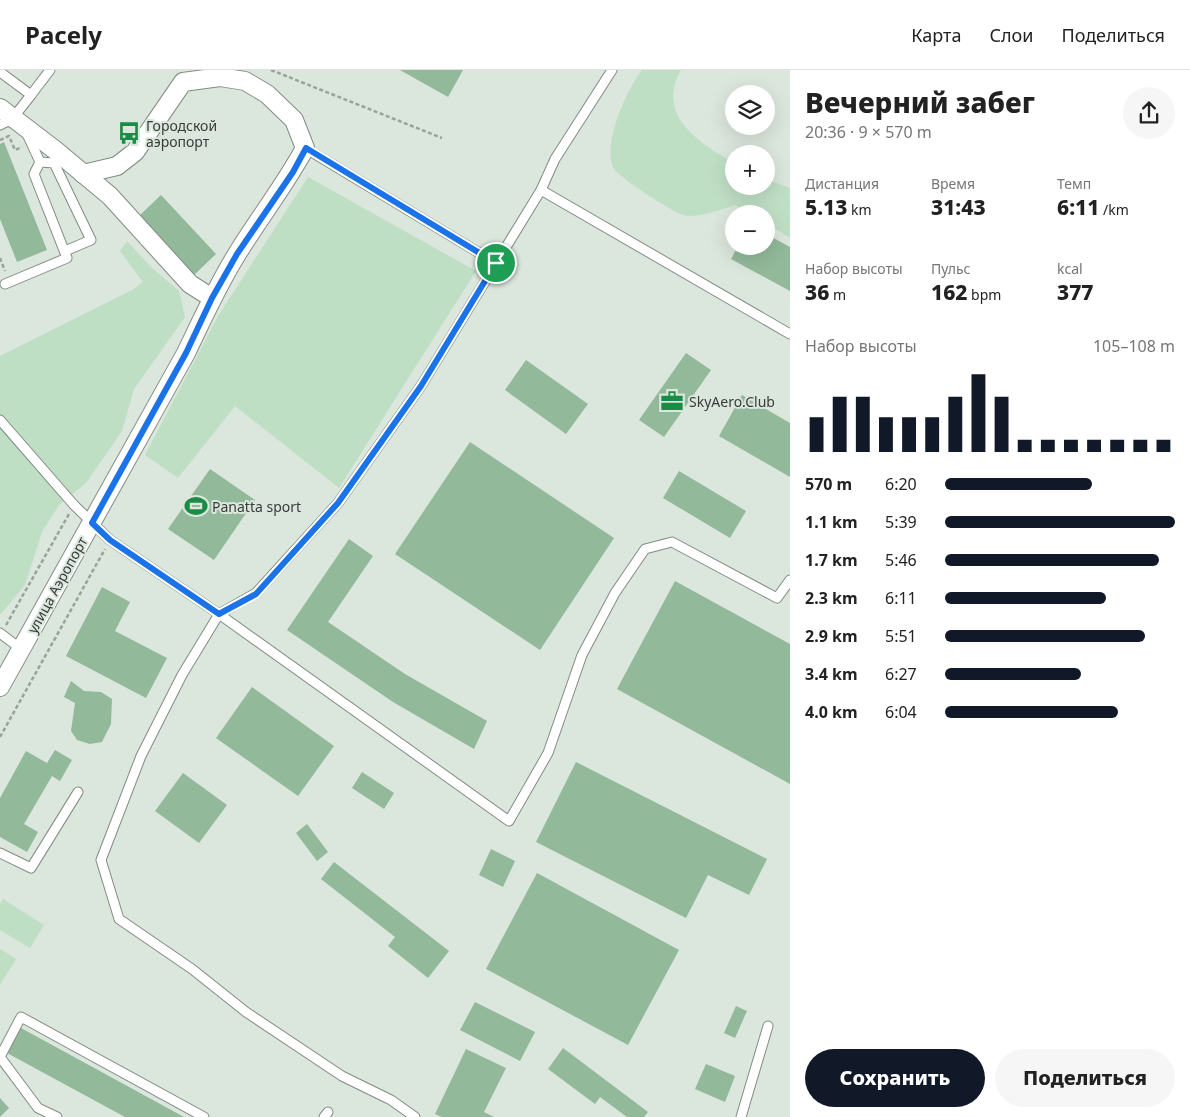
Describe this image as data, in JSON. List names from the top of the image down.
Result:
{
  "streets": {
    "street": ["улица Аэропорт"]
  },
  "places": {
    "bus stop": ["Городской аэропорт"],
    "office": ["SkyAero.Club"],
    "sports": ["Panatta sport"]
  },
  "page": {
    "header": "Pacely",
    "nav": ["Карта", "Слои", "Поделиться"],
    "heading": ["Вечерний забег", "20:36 · 9 × 570 m"],
    "map_buttons": ["+", "−"],
    "stats": [
      ["Дистанция", "5.13 km"],
      ["Время", "31:43"],
      ["Темп", "6:11 /km"],
      ["Набор высоты", "36 m"],
      ["Пульс", "162 bpm"],
      ["kcal", "377"]
    ],
    "chart": ["Набор высоты", "105–108 m"],
    "list": [
      {
        "name": "570 m",
        "note": "6:20"
      },
      {
        "name": "1.1 km",
        "note": "5:39"
      },
      {
        "name": "1.7 km",
        "note": "5:46"
      },
      {
        "name": "2.3 km",
        "note": "6:11"
      },
      {
        "name": "2.9 km",
        "note": "5:51"
      },
      {
        "name": "3.4 km",
        "note": "6:27"
      },
      {
        "name": "4.0 km",
        "note": "6:04"
      }
    ],
    "buttons": ["Сохранить", "Поделиться"]
  }
}
